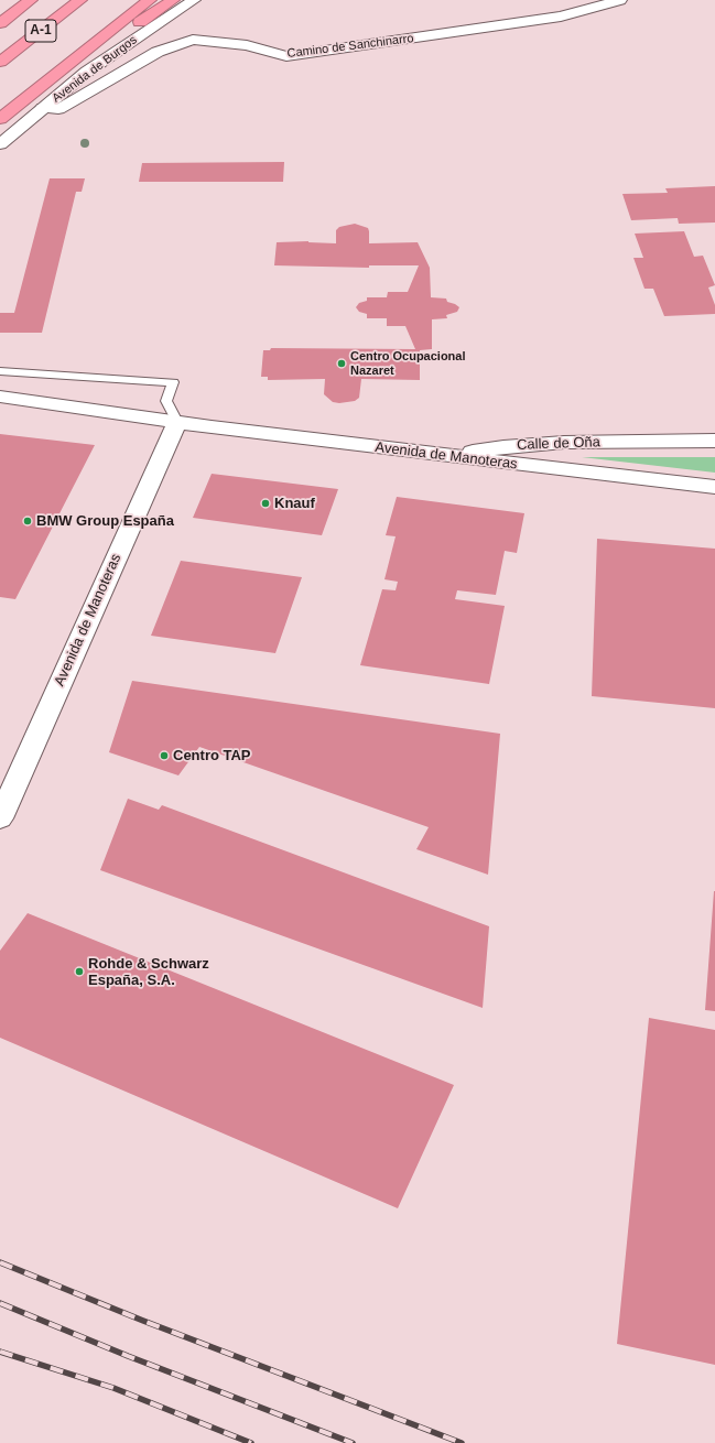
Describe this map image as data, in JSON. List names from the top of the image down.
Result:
{
  "streets": {
    "highway": ["A-1"],
    "street": [
      "Camino de Sanchinarro",
      "Avenida de Burgos",
      "Calle de Oña",
      "Avenida de Manoteras"
    ]
  },
  "crossings": [
    ["Camino de Sanchinarro", "Avenida de Burgos"],
    ["Calle de Oña", "Avenida de Manoteras"]
  ],
  "places": [
    "Centro Ocupacional Nazaret",
    "Knauf",
    "BMW Group España",
    "Centro TAP",
    "Rohde & Schwarz España, S.A."
  ]
}
